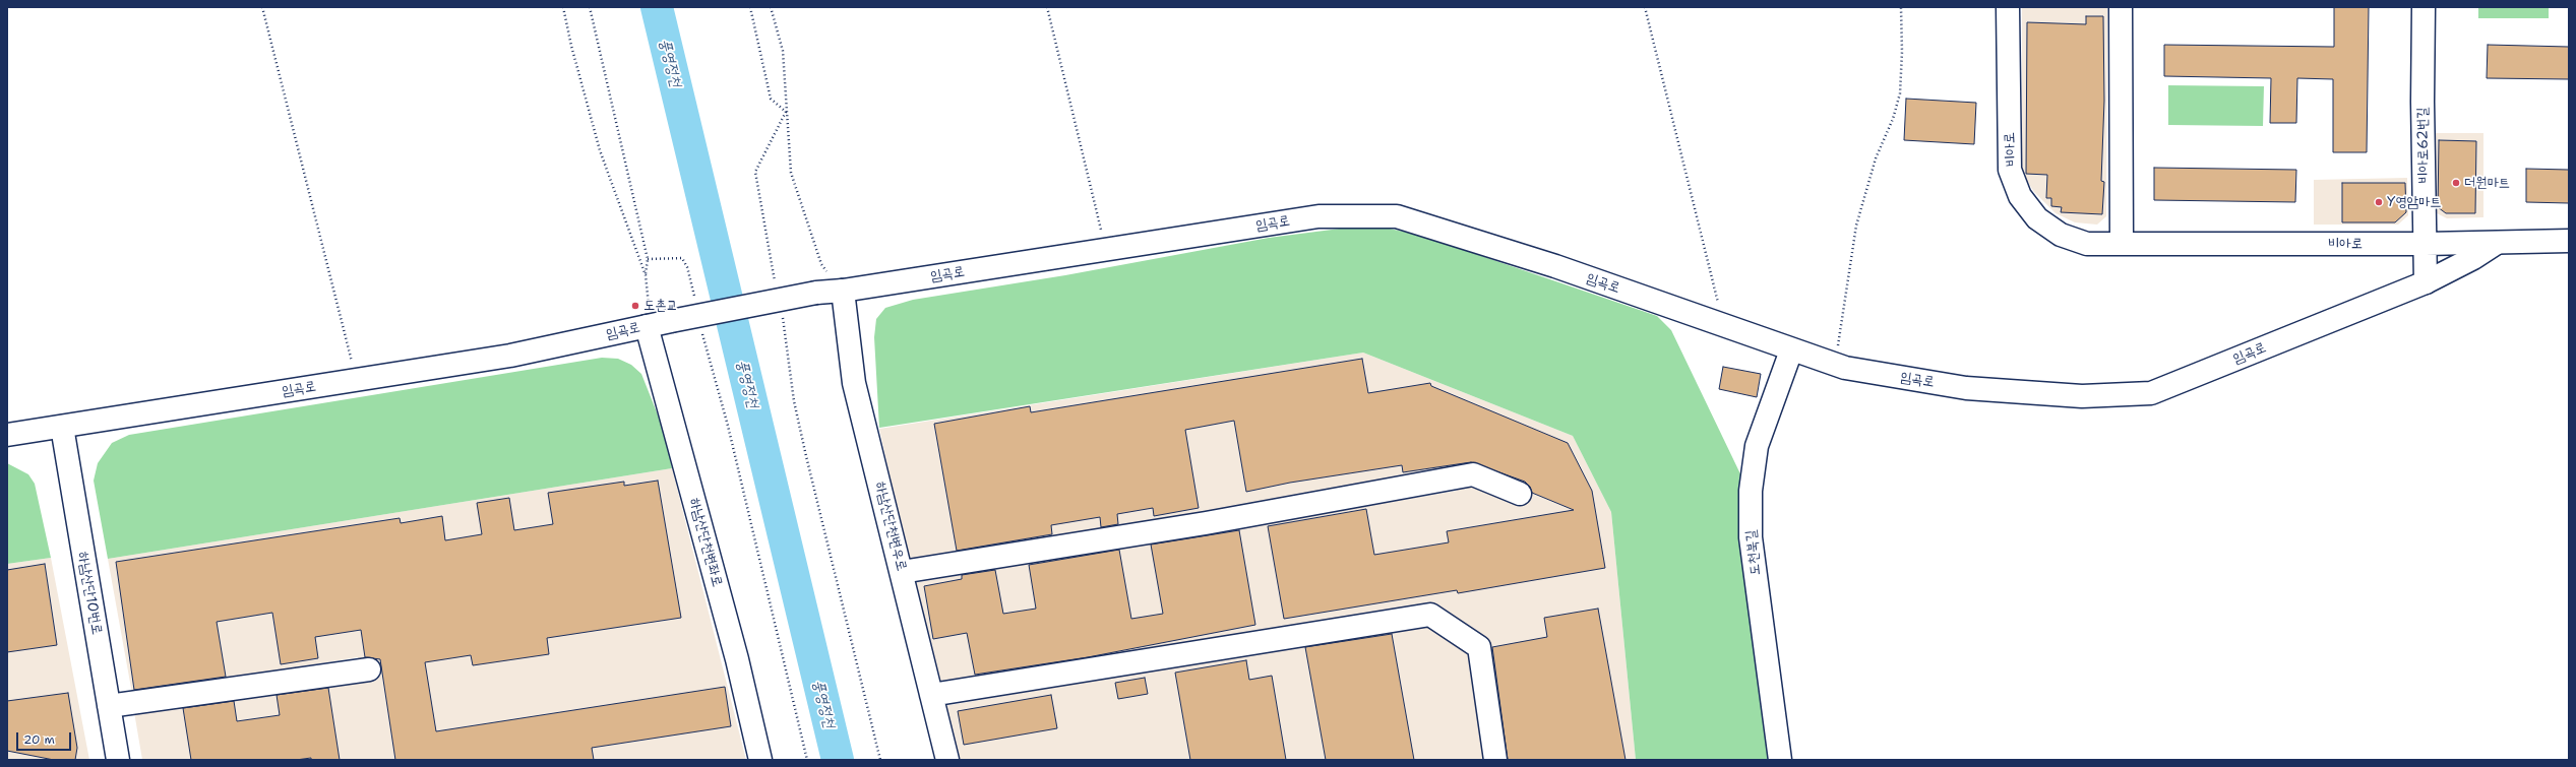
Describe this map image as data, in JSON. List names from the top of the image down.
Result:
{
  "streets": {
    "street": [
      "비아로62번길",
      "비아로",
      "임곡로",
      "하남산단천변우로",
      "하남산단천변좌로",
      "도천북길",
      "하남산단10번로"
    ]
  },
  "crossings": [
    ["비아로62번길", "비아로"],
    ["비아로62번길", "임곡로"],
    ["비아로", "임곡로"],
    ["임곡로", "하남산단천변우로"],
    ["임곡로", "하남산단천변좌로"],
    ["임곡로", "도천북길"],
    ["임곡로", "하남산단10번로"]
  ],
  "water": ["풍영정천"],
  "places": ["더원마트", "Y영암마트", "도촌교"],
  "scale_bar": "20 m"
}
